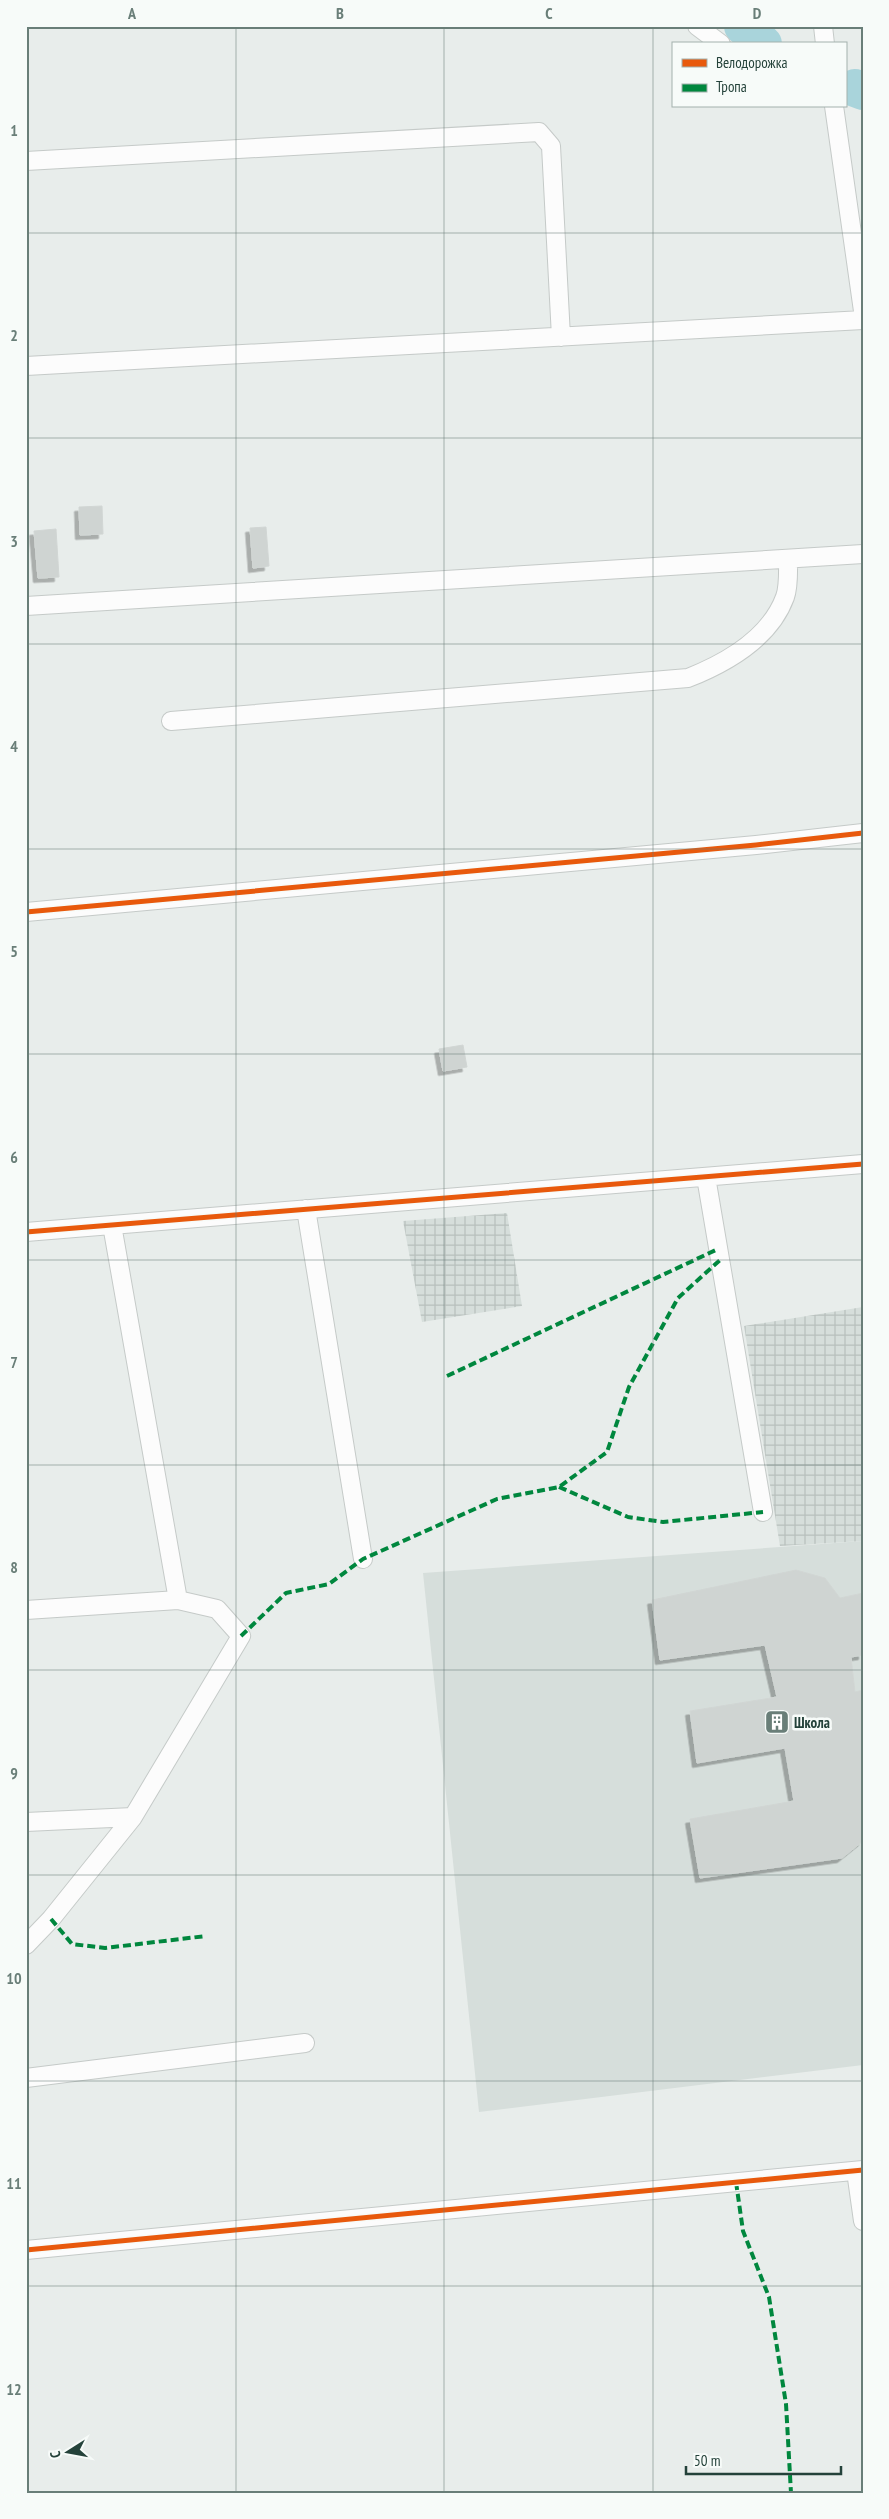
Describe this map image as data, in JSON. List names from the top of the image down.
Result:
{
  "places": {
    "building": ["Школа"]
  },
  "legend": ["Велодорожка", "Тропа"],
  "scale_bar": "50 m",
  "north": "left",
  "grid": {
    "columns": [
      "A",
      "B",
      "C",
      "D"
    ],
    "rows": [
      "1",
      "2",
      "3",
      "4",
      "5",
      "6",
      "7",
      "8",
      "9",
      "10",
      "11",
      "12"
    ]
  }
}
